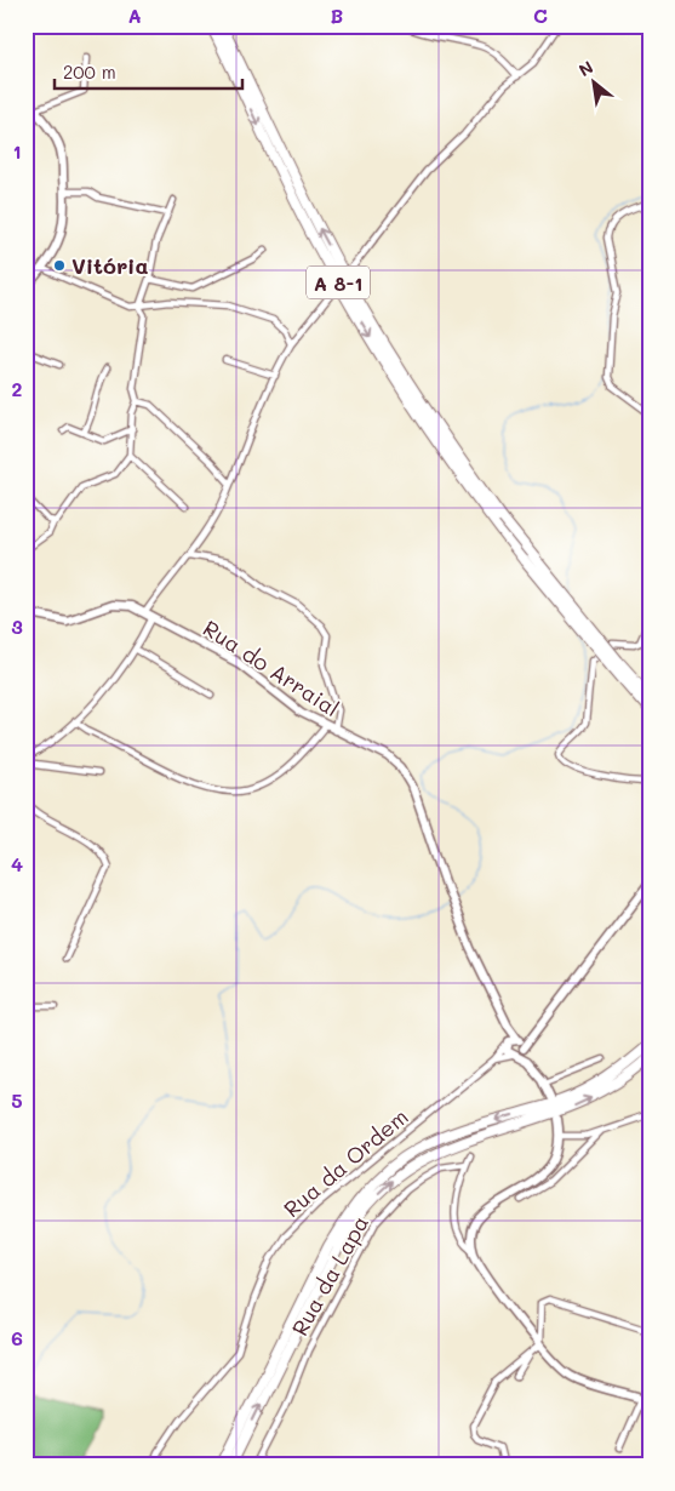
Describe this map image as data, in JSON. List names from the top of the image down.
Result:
{
  "streets": {
    "highway": ["A 8-1"],
    "street": ["Rua do Arraial", "Rua da Ordem", "Rua da Lapa"]
  },
  "crossings": [
    ["Rua do Arraial", "Rua da Ordem"]
  ],
  "places": ["Vitória"],
  "scale_bar": "200 m",
  "north": "top left",
  "grid": {
    "columns": ["A", "B", "C"],
    "rows": [
      "1",
      "2",
      "3",
      "4",
      "5",
      "6"
    ]
  }
}
